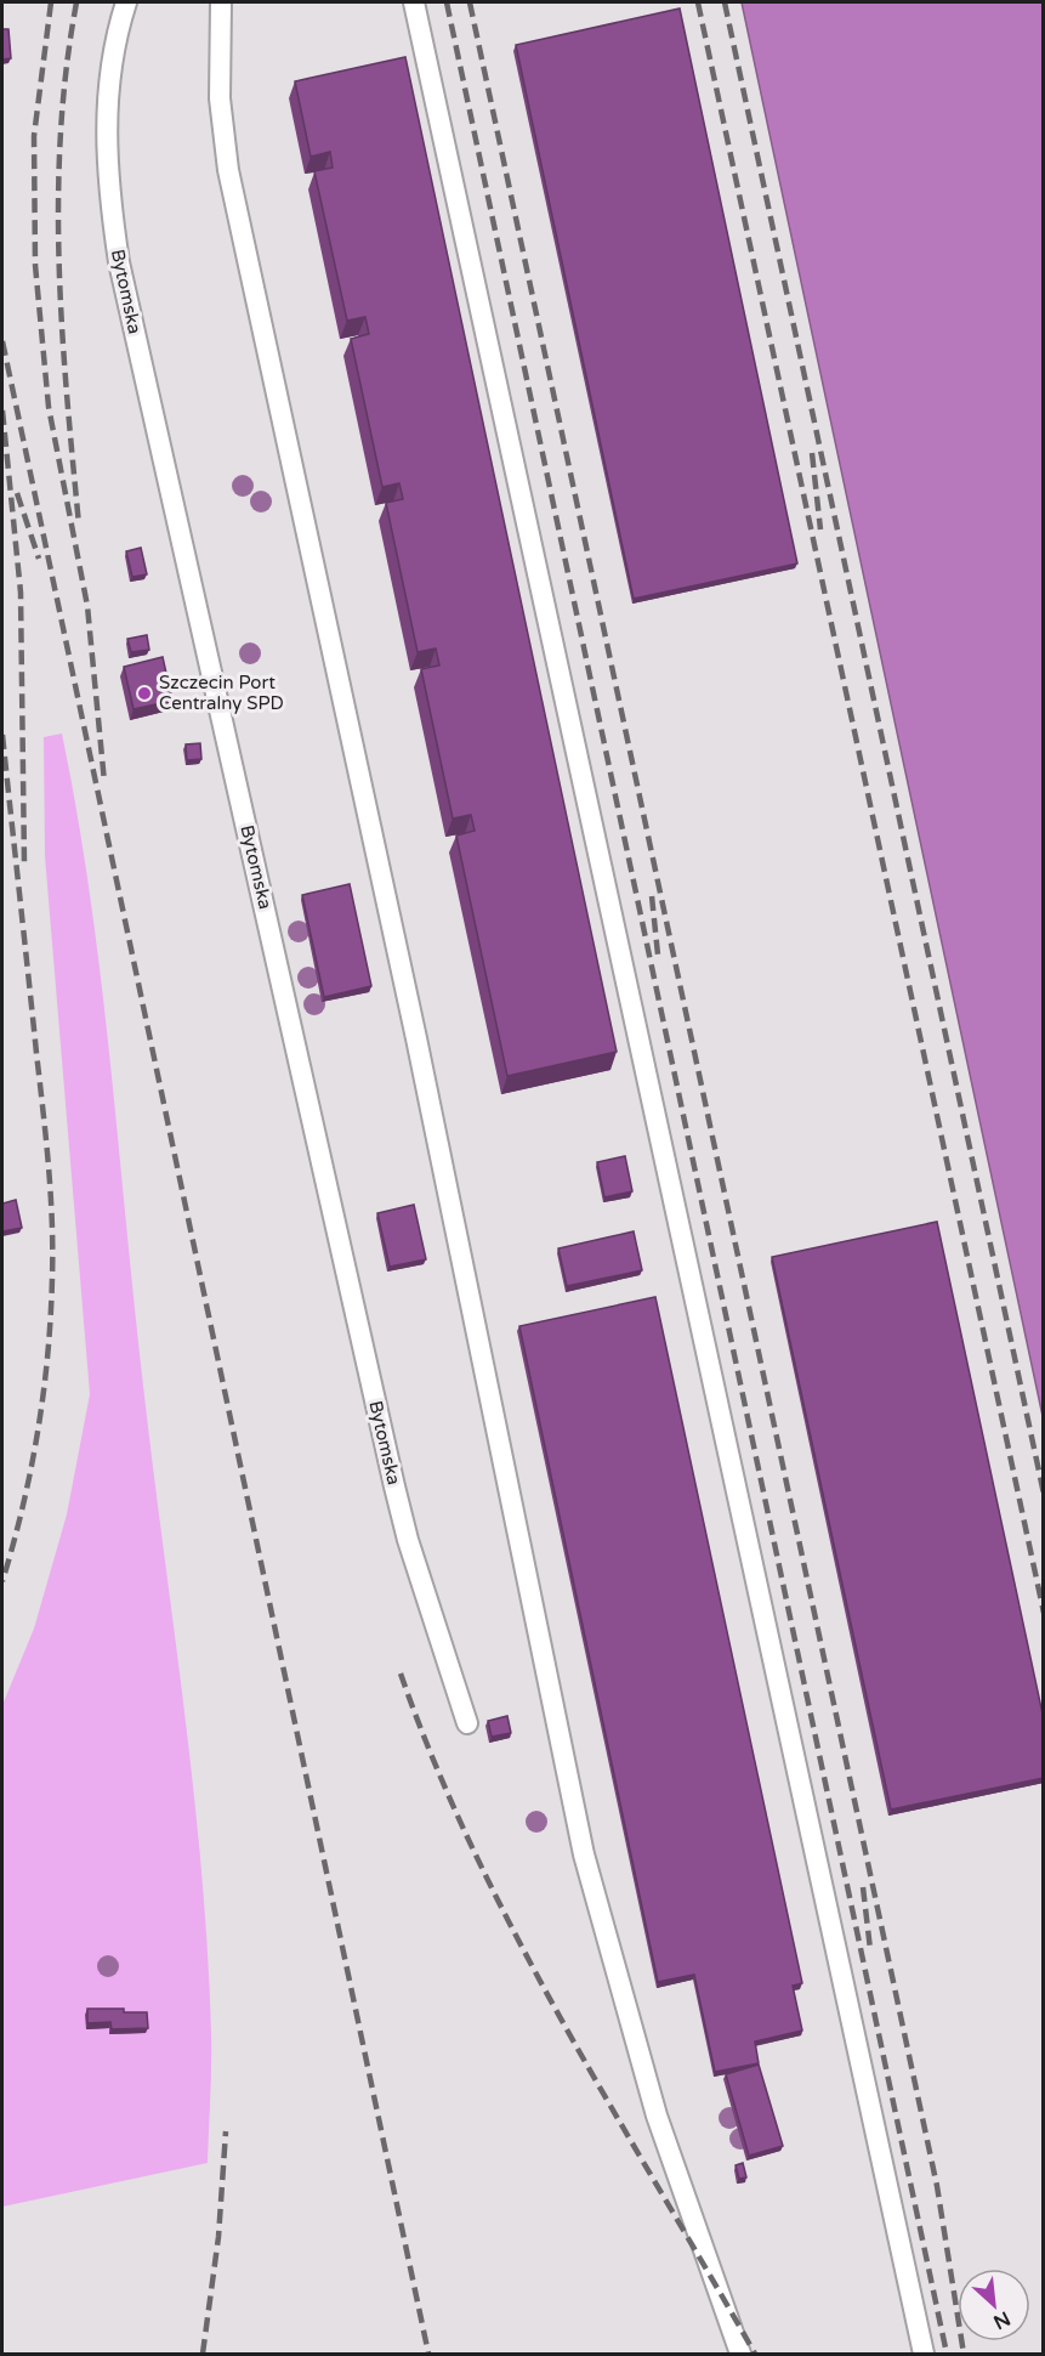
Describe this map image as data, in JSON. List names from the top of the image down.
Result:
{
  "streets": {
    "lane": ["Bytomska"]
  },
  "places": ["Szczecin Port Centralny SPD"],
  "north": "bottom right"
}
